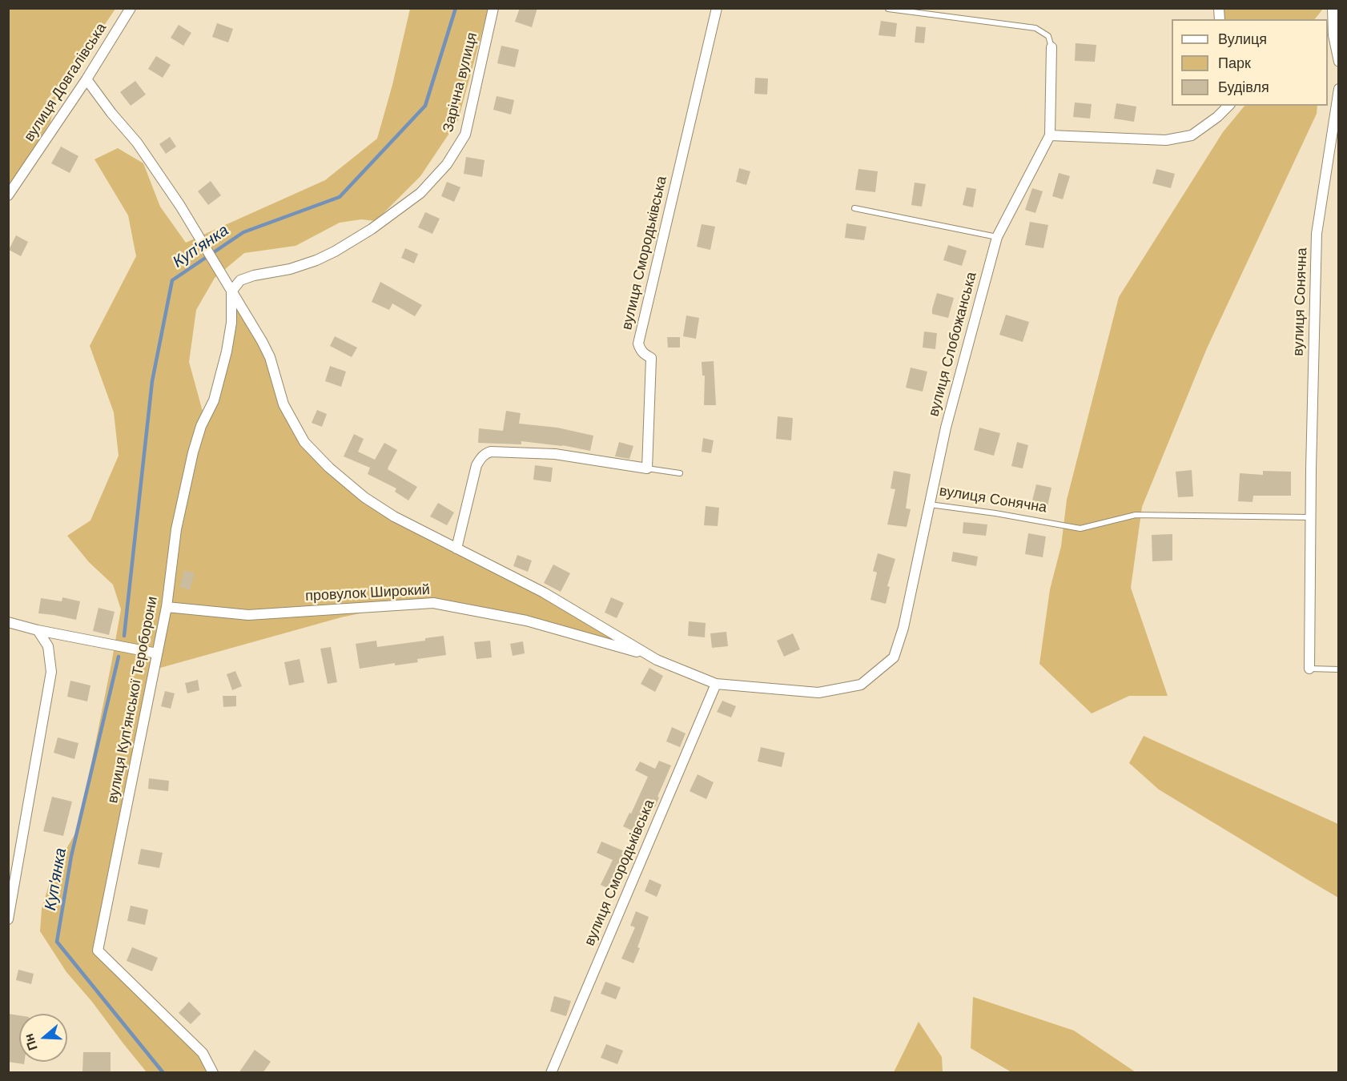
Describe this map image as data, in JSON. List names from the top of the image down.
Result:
{
  "streets": {
    "street": [
      "вулиця Довгалівська",
      "Зарічна вулиця",
      "вулиця Смородьківська",
      "вулиця Сонячна",
      "вулиця Слобожанська",
      "провулок Широкий",
      "вулиця Куп'янської Тероборони"
    ]
  },
  "crossings": [
    ["Зарічна вулиця", "вулиця Куп'янської Тероборони"],
    ["вулиця Смородьківська", "вулиця Слобожанська"],
    ["вулиця Сонячна", "вулиця Слобожанська"],
    ["провулок Широкий", "вулиця Куп'янської Тероборони"]
  ],
  "water": ["Куп'янка"],
  "legend": ["Вулиця", "Парк", "Будівля"],
  "north": "left"
}
